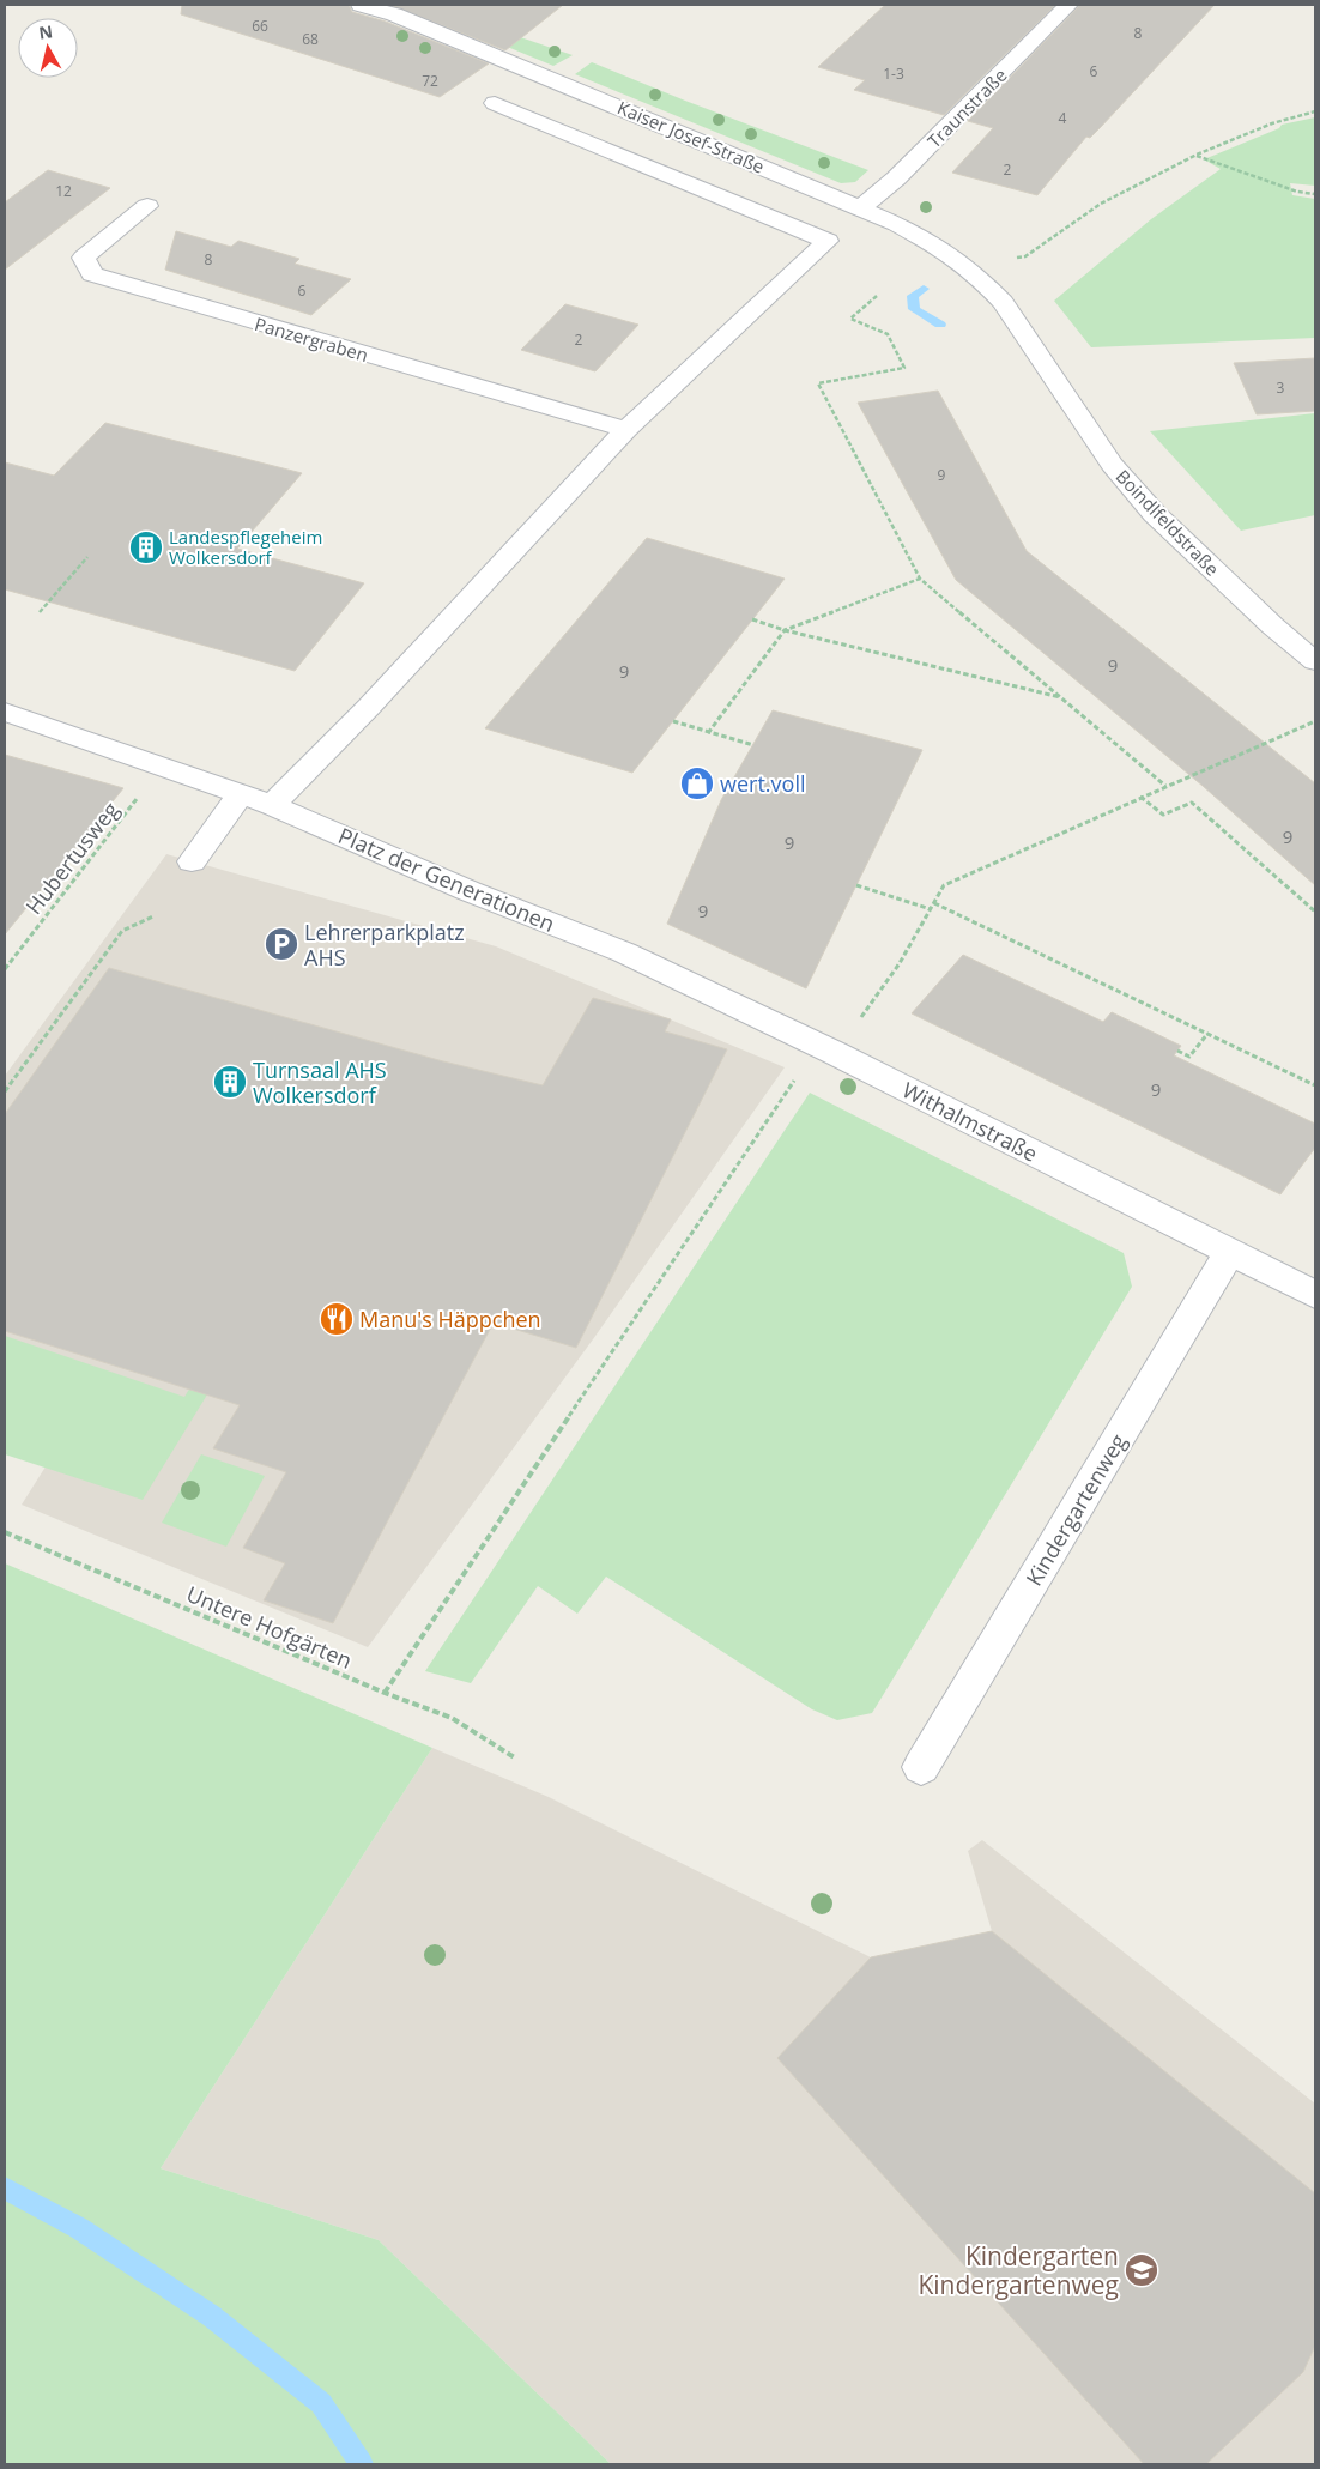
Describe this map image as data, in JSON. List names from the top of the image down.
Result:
{
  "streets": {
    "street": [
      "Traunstraße",
      "Kaiser Josef-Straße",
      "Panzergraben",
      "Boindlfeldstraße",
      "Platz der Generationen",
      "Withalmstraße",
      "Kindergartenweg"
    ],
    "path": ["Hubertusweg", "Untere Hofgärten"]
  },
  "crossings": [
    ["Traunstraße", "Kaiser Josef-Straße"],
    ["Kaiser Josef-Straße", "Boindlfeldstraße"],
    ["Platz der Generationen", "Withalmstraße"],
    ["Withalmstraße", "Kindergartenweg"]
  ],
  "places": {
    "building": ["Landespflegeheim Wolkersdorf", "Turnsaal AHS Wolkersdorf"],
    "shop": ["wert.voll"],
    "parking": ["Lehrerparkplatz AHS"],
    "restaurant": ["Manu's Häppchen"],
    "school or university": ["Kindergarten Kindergartenweg"]
  },
  "house_numbers": [
    "66",
    "8",
    "68",
    "6",
    "1-3",
    "72",
    "4",
    "2",
    "12",
    "8",
    "6",
    "2",
    "3",
    "9",
    "9",
    "9",
    "9",
    "9",
    "9",
    "9"
  ],
  "north": "top"
}
